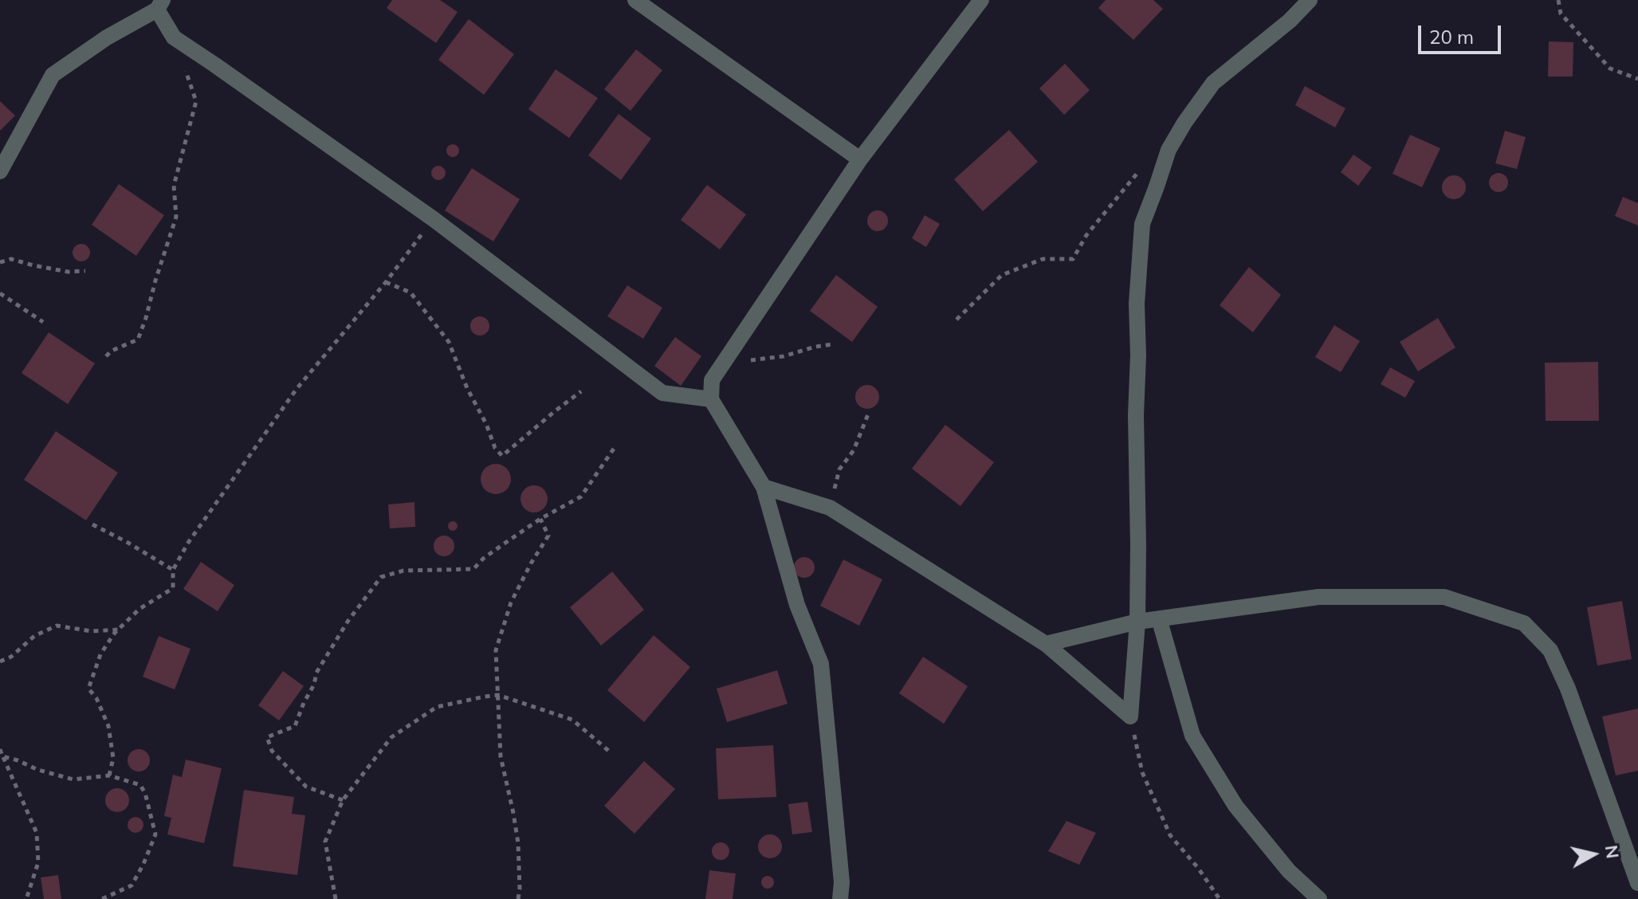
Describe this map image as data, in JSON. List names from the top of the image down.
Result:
{
  "scale_bar": "20 m",
  "north": "right"
}
